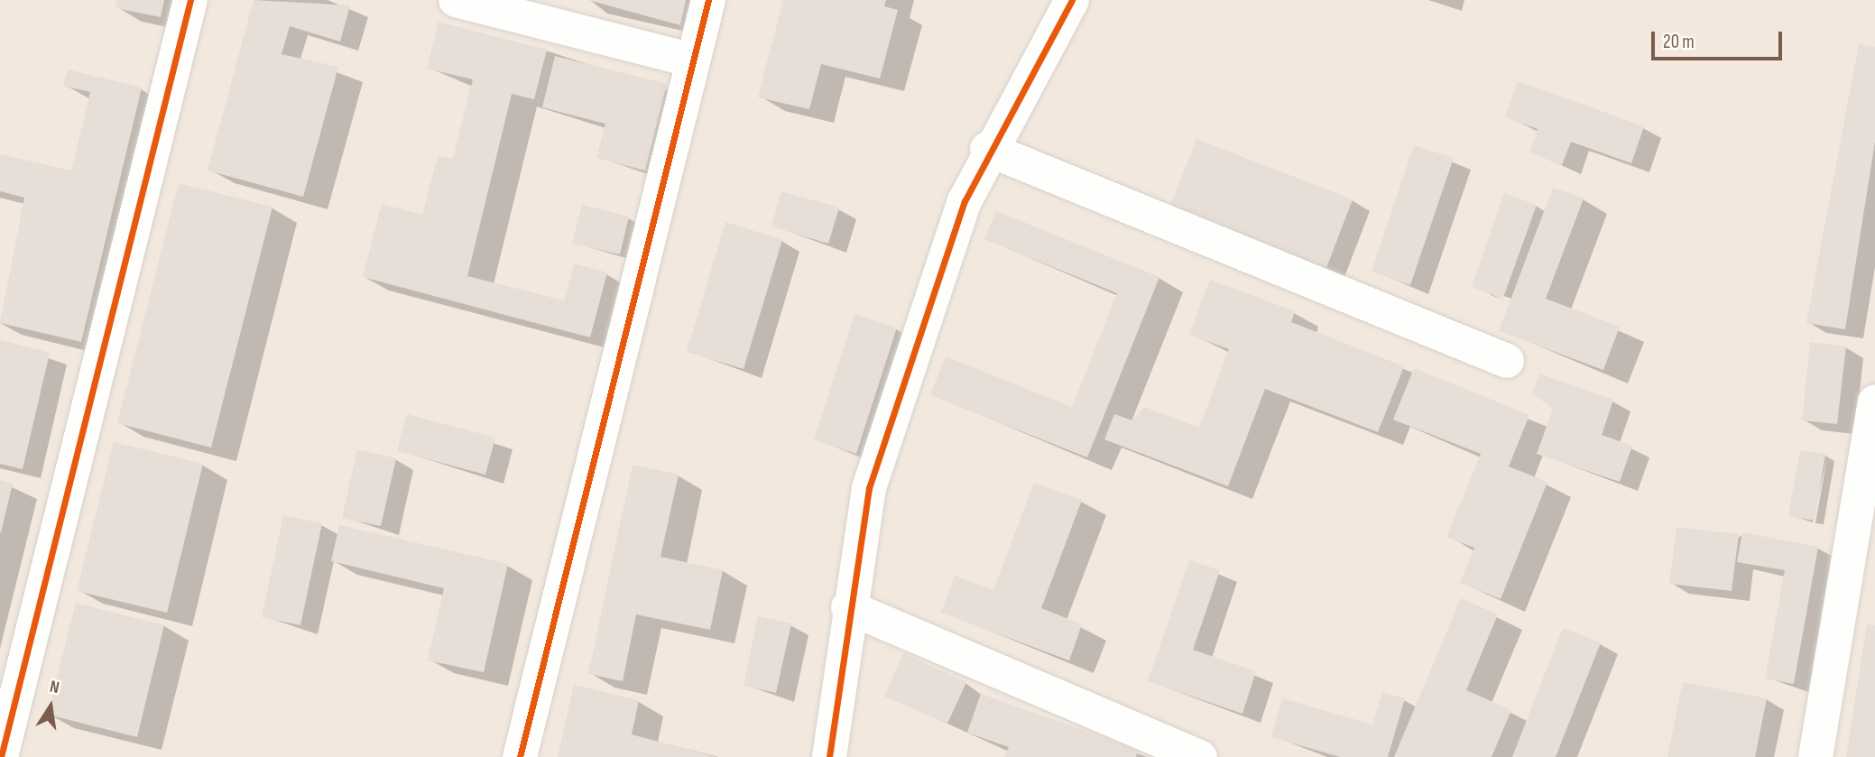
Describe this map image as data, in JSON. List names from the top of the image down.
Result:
{
  "scale_bar": "20 m",
  "north": "top"
}
